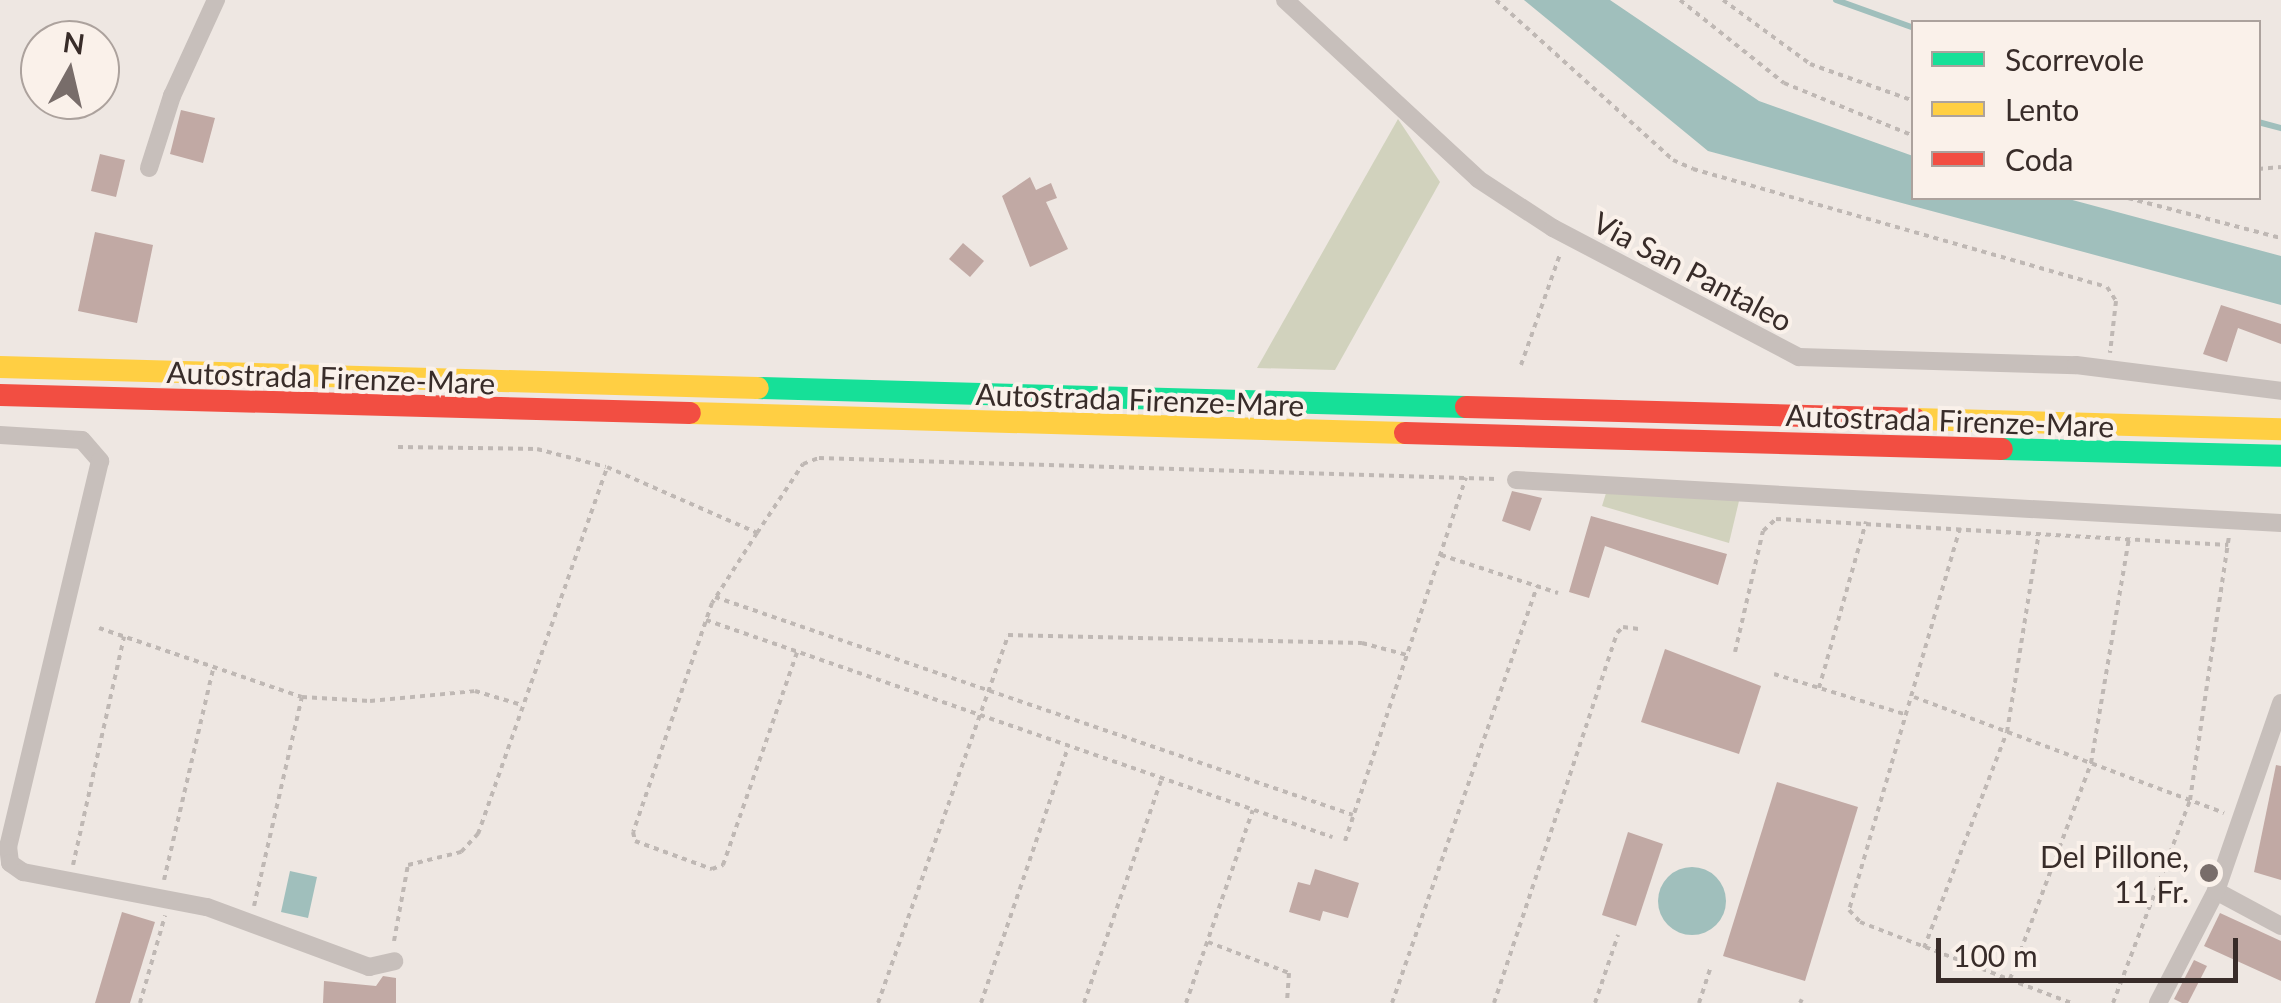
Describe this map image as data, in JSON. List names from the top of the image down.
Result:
{
  "streets": {
    "highway": ["Autostrada Firenze-Mare"],
    "street": ["Via San Pantaleo"]
  },
  "places": ["Del Pillone, 11 Fr."],
  "legend": ["Scorrevole", "Lento", "Coda"],
  "scale_bar": "100 m",
  "north": "top"
}
